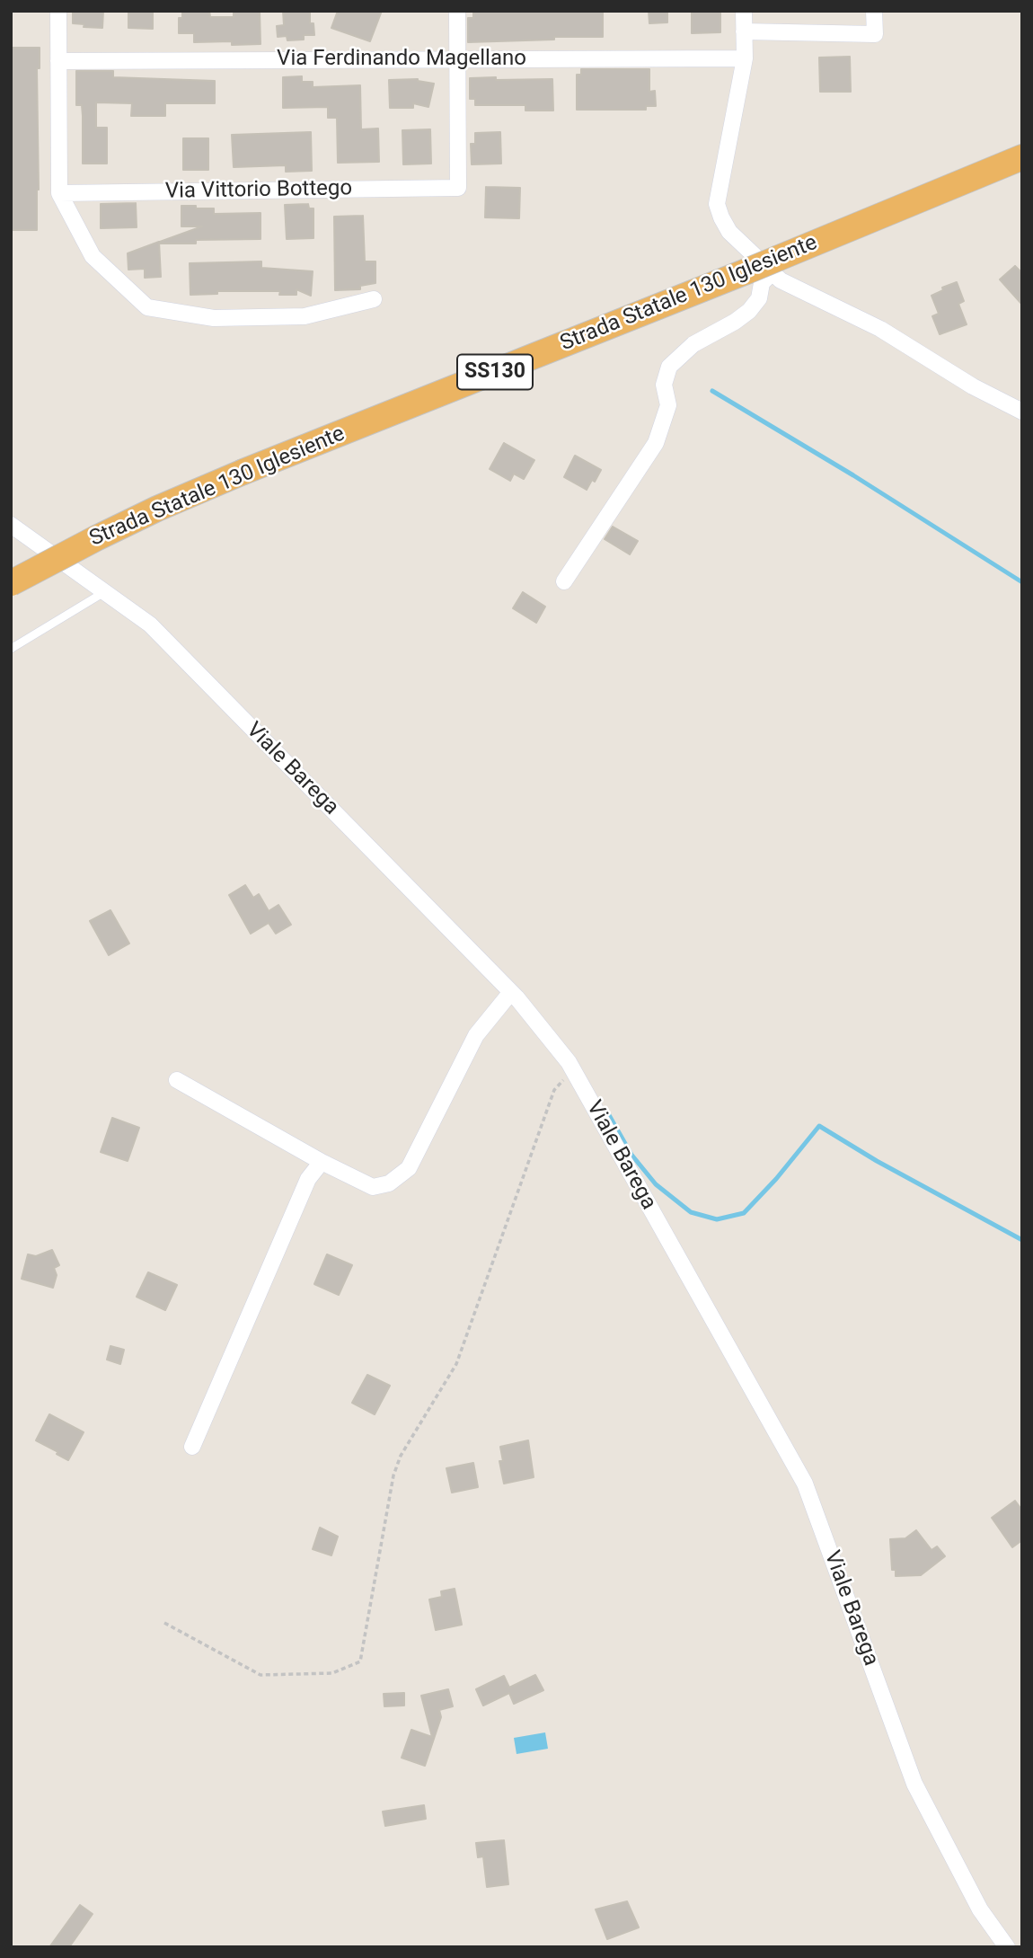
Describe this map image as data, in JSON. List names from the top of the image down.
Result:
{
  "streets": {
    "highway": ["Strada Statale 130 Iglesiente", "SS130"],
    "street": ["Via Ferdinando Magellano", "Via Vittorio Bottego", "Viale Barega"]
  },
  "crossings": [
    ["Via Ferdinando Magellano", "Via Vittorio Bottego"]
  ]
}
